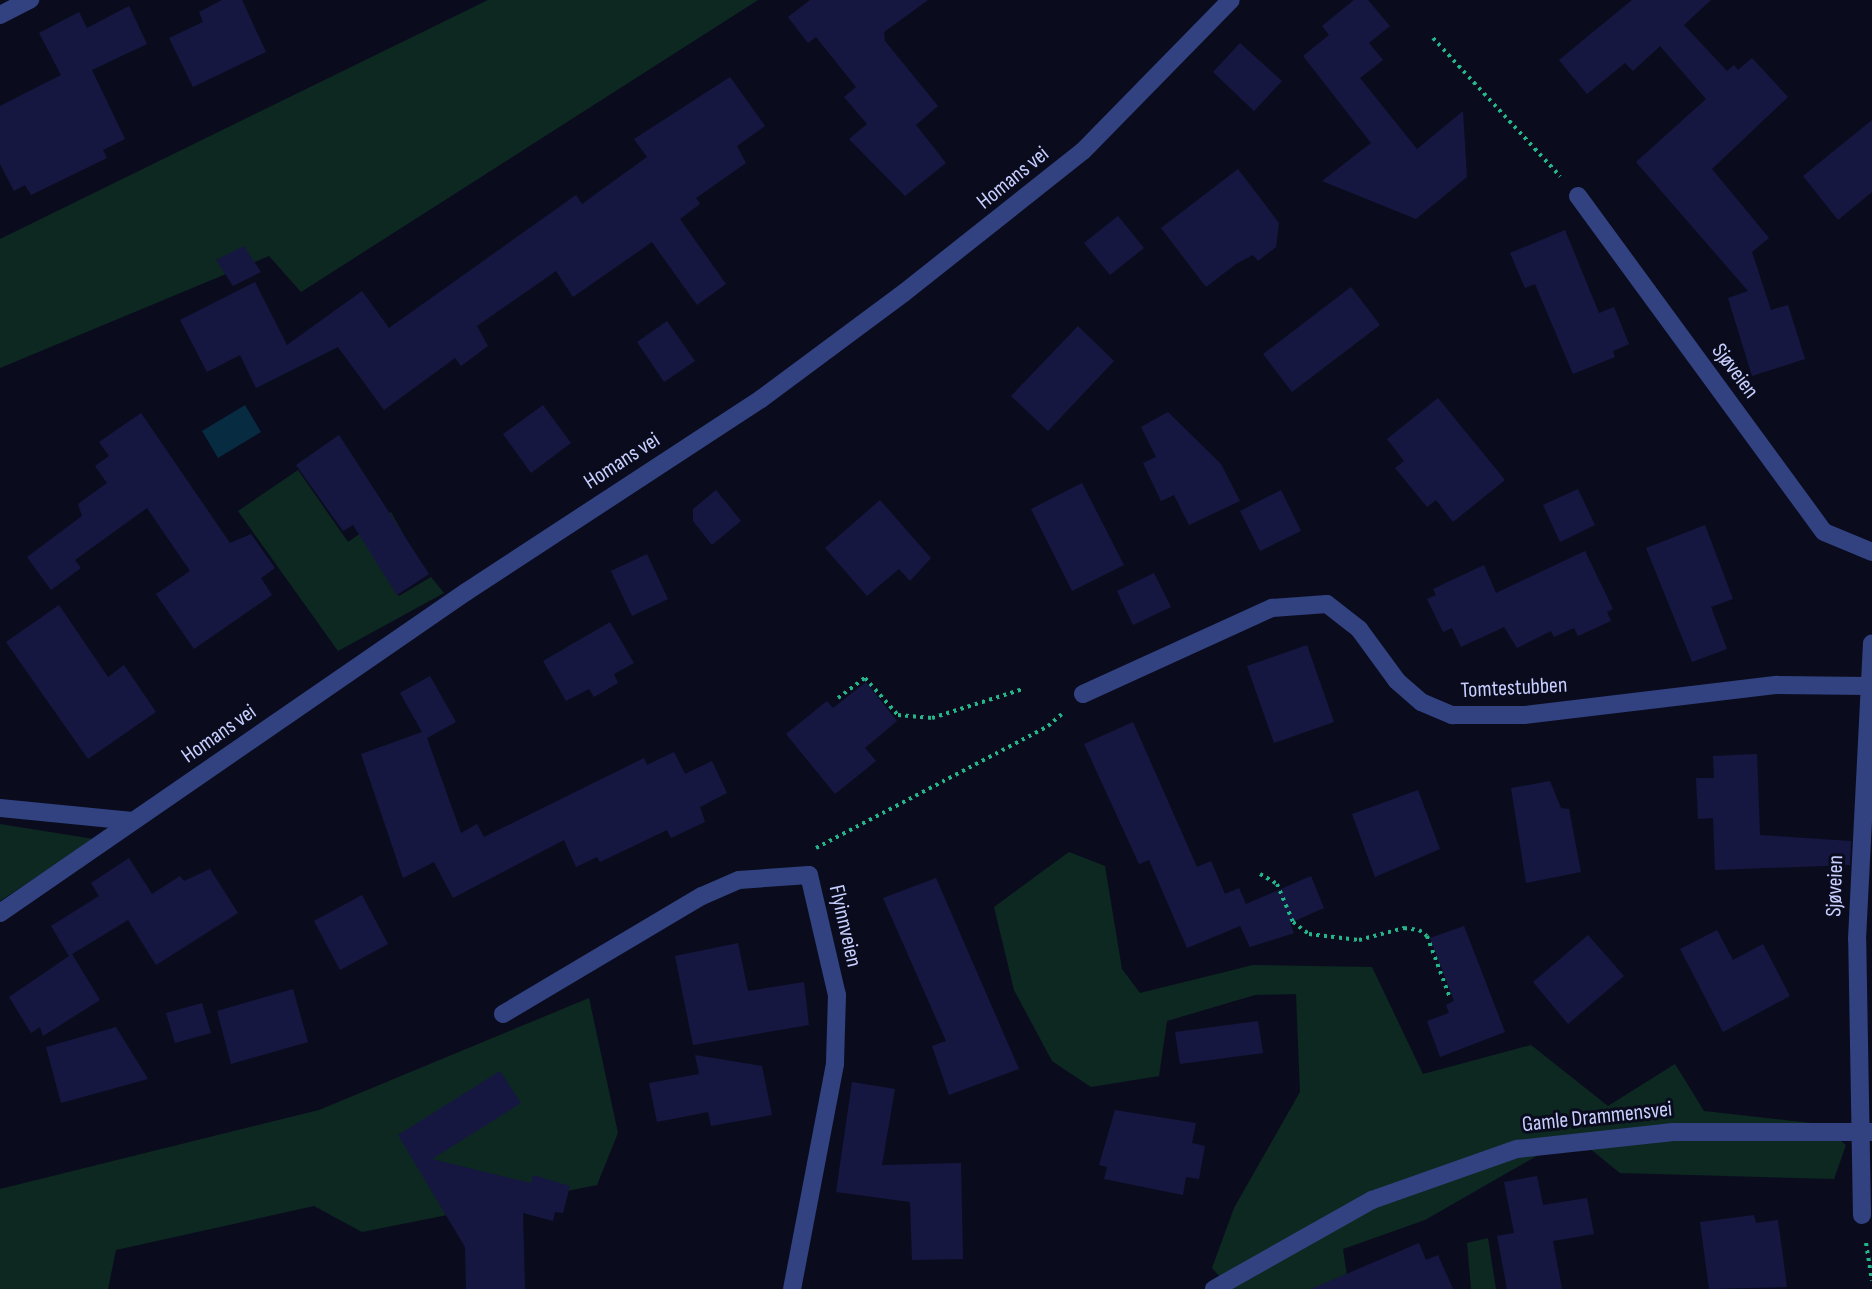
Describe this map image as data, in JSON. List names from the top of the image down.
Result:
{
  "streets": {
    "street": [
      "Homans vei",
      "Sjøveien",
      "Tomtestubben",
      "Flyinnveien",
      "Gamle Drammensvei"
    ]
  },
  "crossings": [
    ["Sjøveien", "Tomtestubben"],
    ["Sjøveien", "Gamle Drammensvei"]
  ]
}
